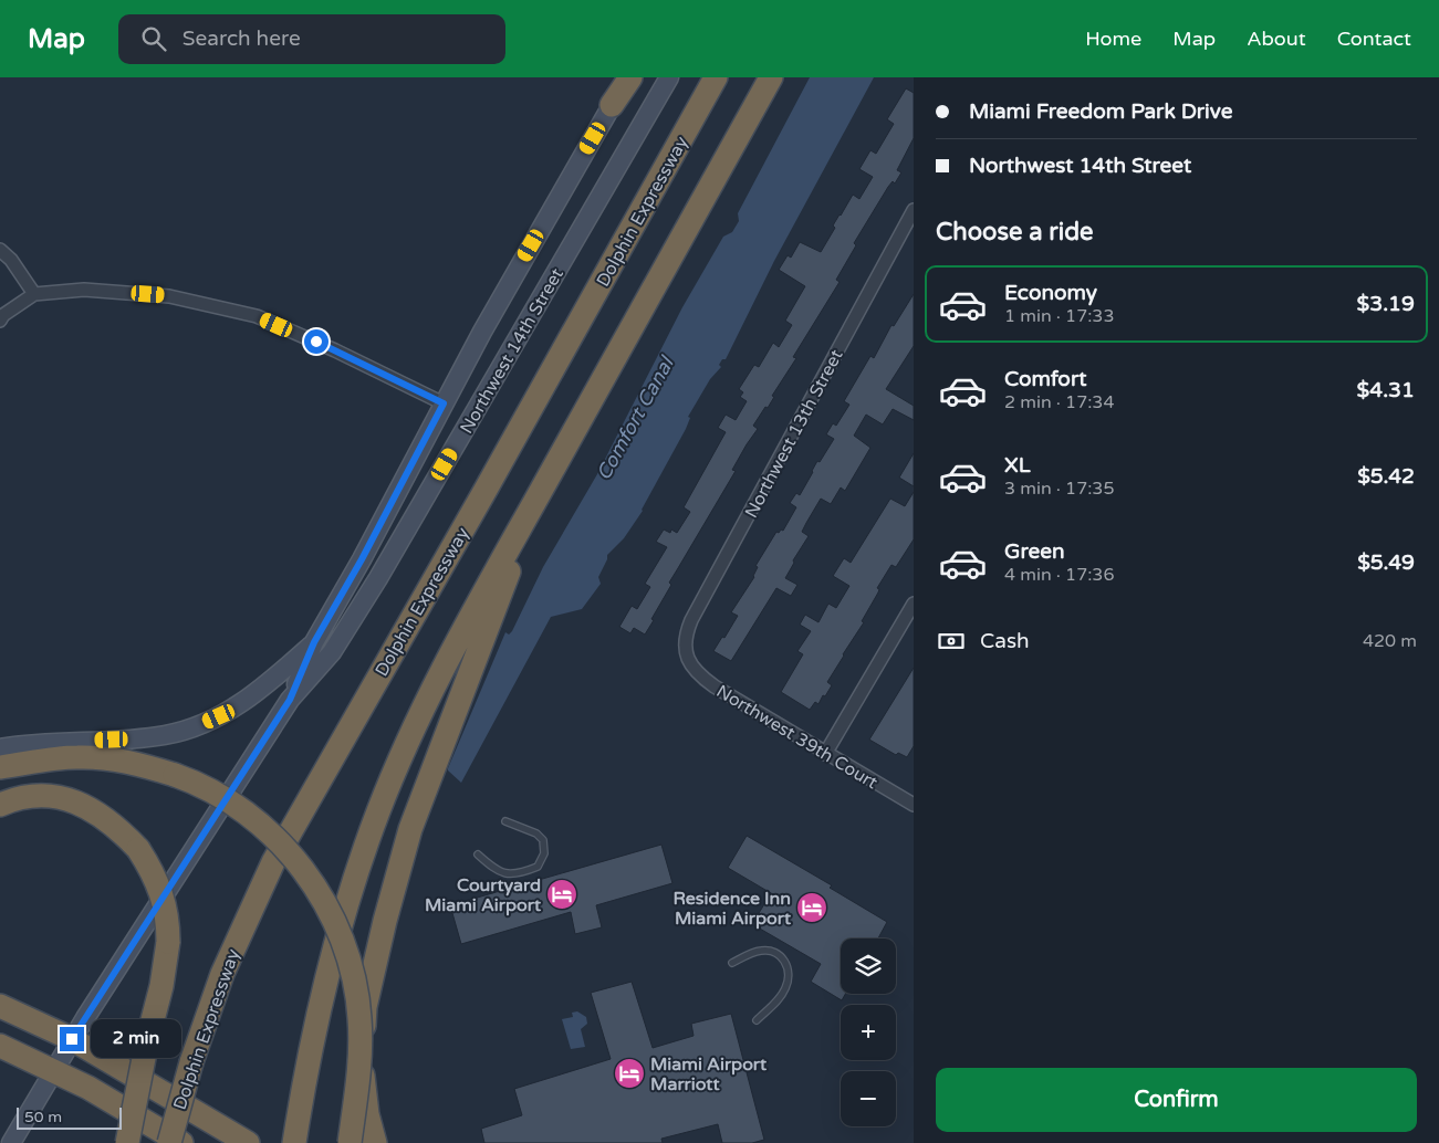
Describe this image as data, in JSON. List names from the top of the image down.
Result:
{
  "streets": {
    "highway": ["Dolphin Expressway"],
    "main road": ["Northwest 14th Street"],
    "street": ["Northwest 13th Street", "Northwest 39th Court"]
  },
  "crossings": [
    ["Northwest 13th Street", "Northwest 39th Court"]
  ],
  "water": ["Comfort Canal"],
  "places": {
    "hotel": ["Courtyard Miami Airport", "Residence Inn Miami Airport", "Miami Airport Marriott"]
  },
  "scale_bar": "50 m",
  "page": {
    "header": "Map",
    "search": "Search here",
    "nav": [
      "Home",
      "Map",
      "About",
      "Contact"
    ],
    "banner": ["Miami Freedom Park Drive", "Northwest 14th Street"],
    "heading": "Choose a ride",
    "list": [
      {
        "name": "Economy",
        "note": "1 min · 17:33",
        "value": "$3.19"
      },
      {
        "name": "Comfort",
        "note": "2 min · 17:34",
        "value": "$4.31"
      },
      {
        "name": "XL",
        "note": "3 min · 17:35",
        "value": "$5.42"
      },
      {
        "name": "Green",
        "note": "4 min · 17:36",
        "value": "$5.49"
      }
    ],
    "pay": ["Cash", "420 m"],
    "map_buttons": ["+", "−"],
    "bubble": "2 min",
    "buttons": "Confirm",
    "scale": "50 m"
  }
}
